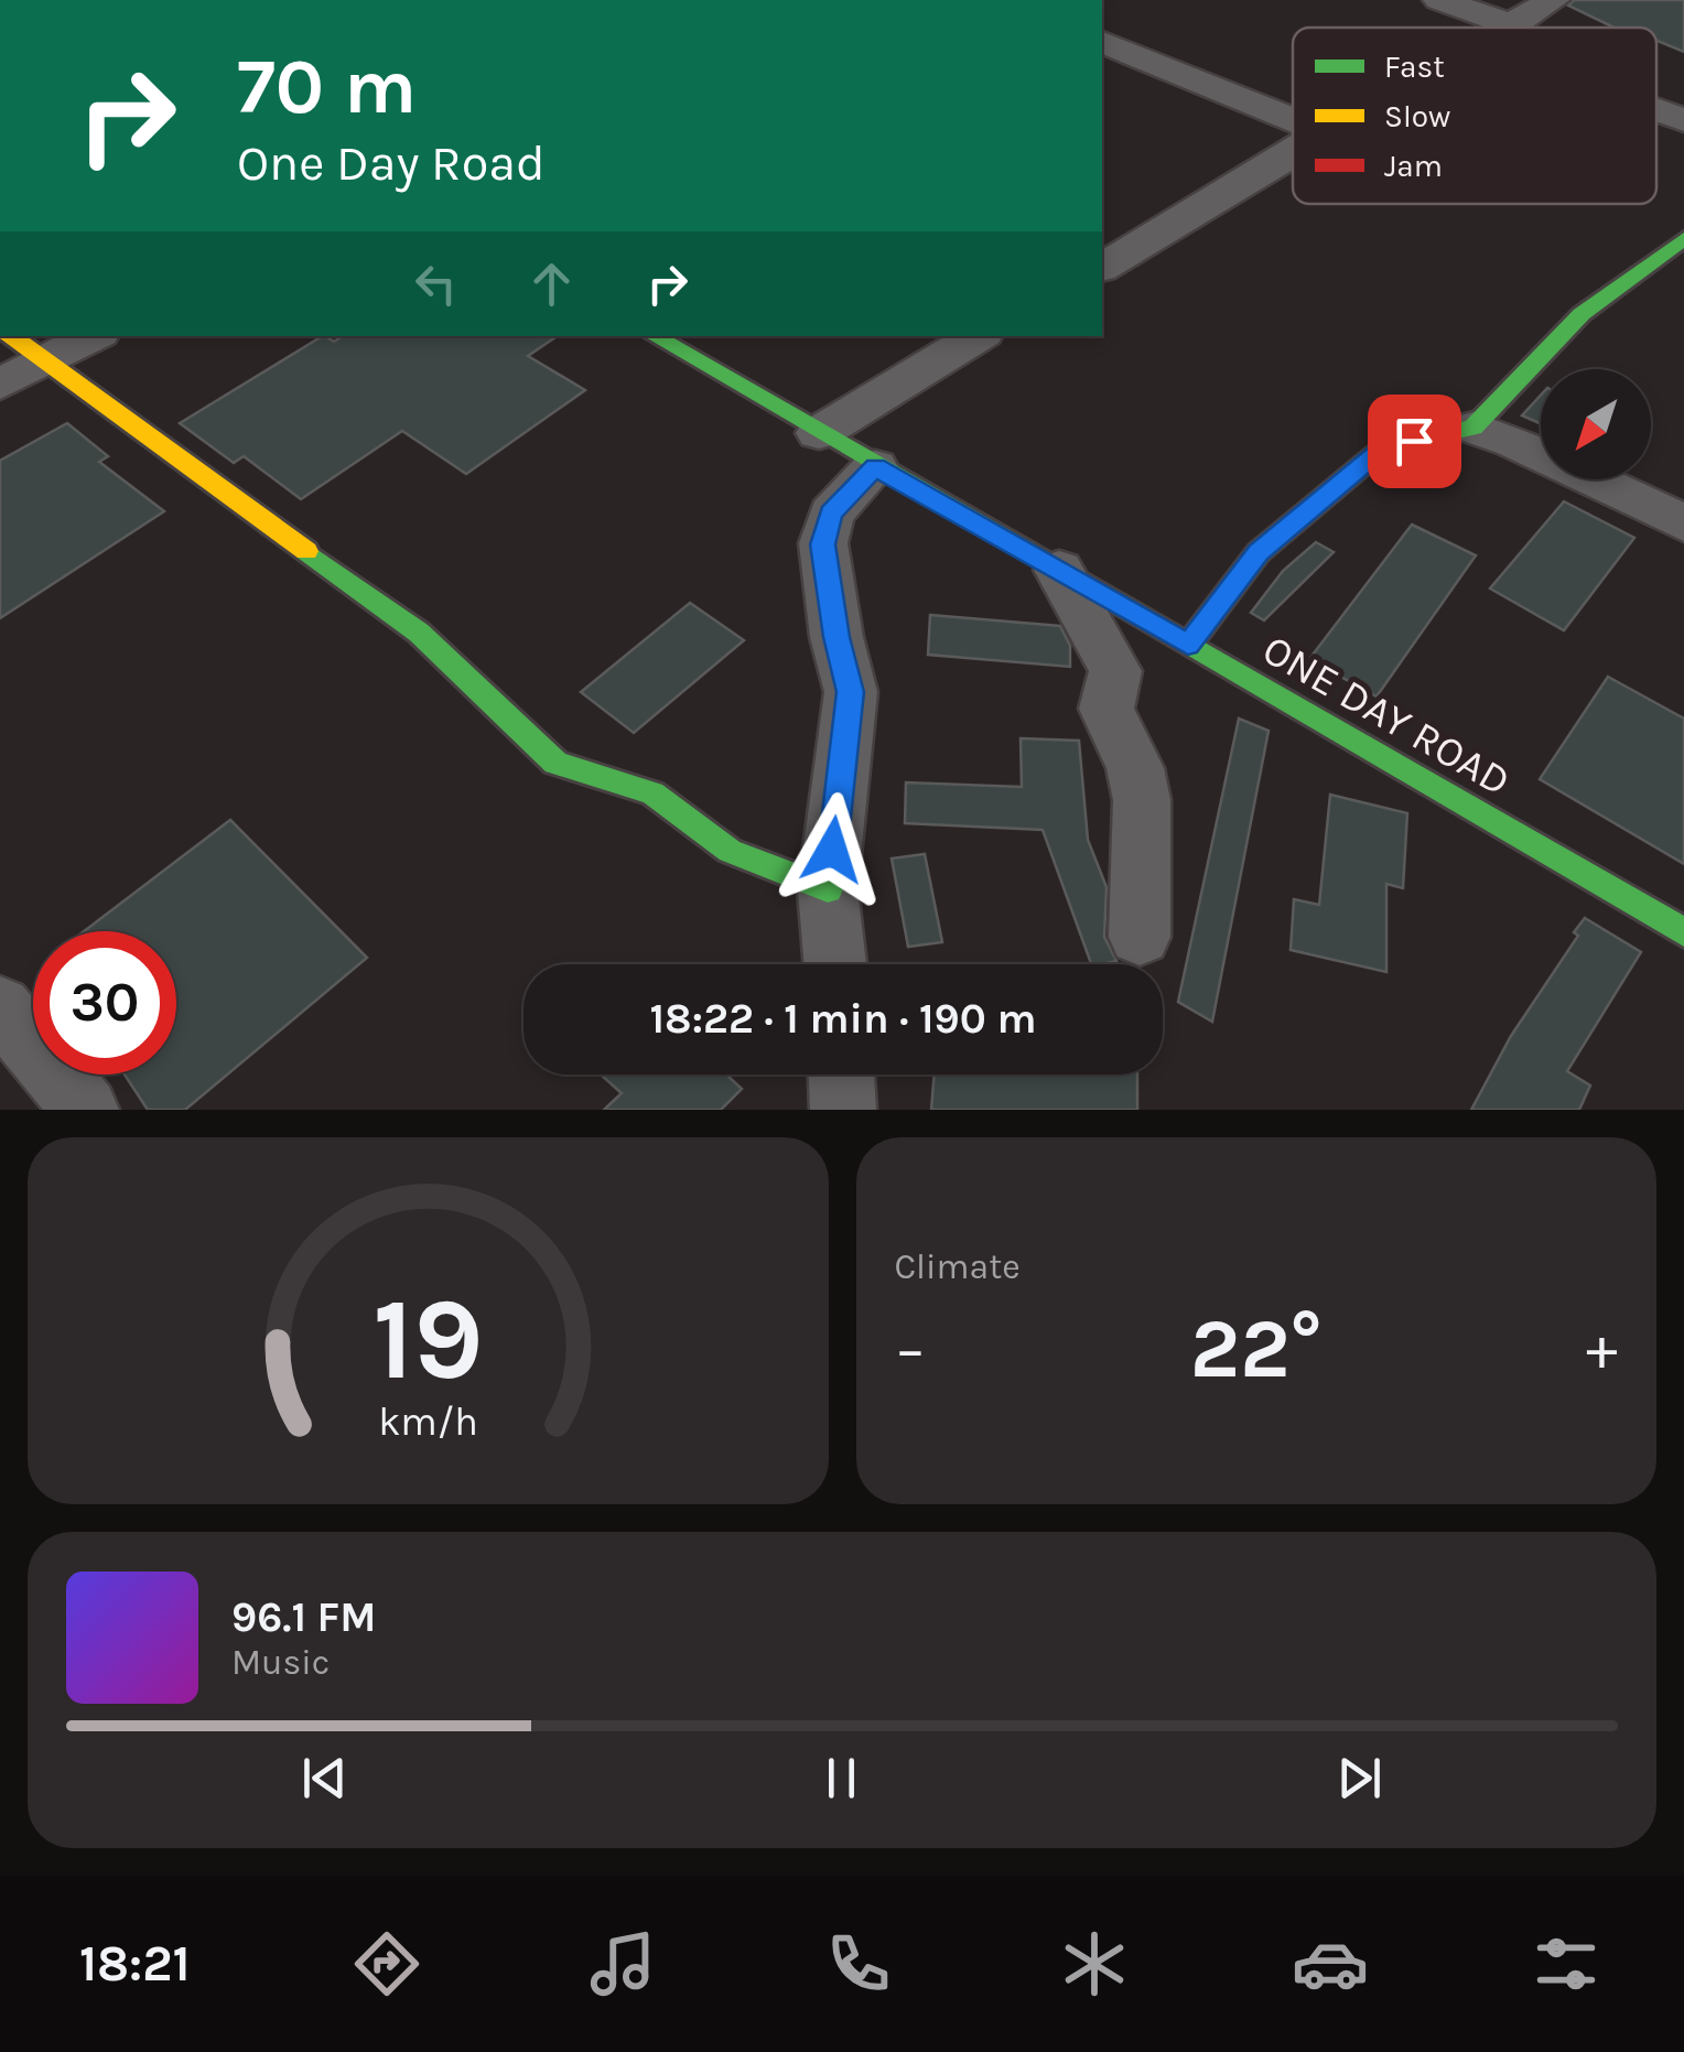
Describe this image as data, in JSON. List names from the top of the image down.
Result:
{
  "streets": {
    "street": ["ONE DAY ROAD"]
  },
  "legend": ["Fast", "Slow", "Jam"],
  "north": "bottom left",
  "page": {
    "turn": ["70 m", "One Day Road"],
    "limit": "30",
    "trip": "18:22 · 1 min · 190 m",
    "tile": "Climate",
    "heat": ["−", "22°", "+"],
    "song": ["96.1 FM", "Music"],
    "tabs": "18:21",
    "gauge": ["19", "km/h"]
  }
}
